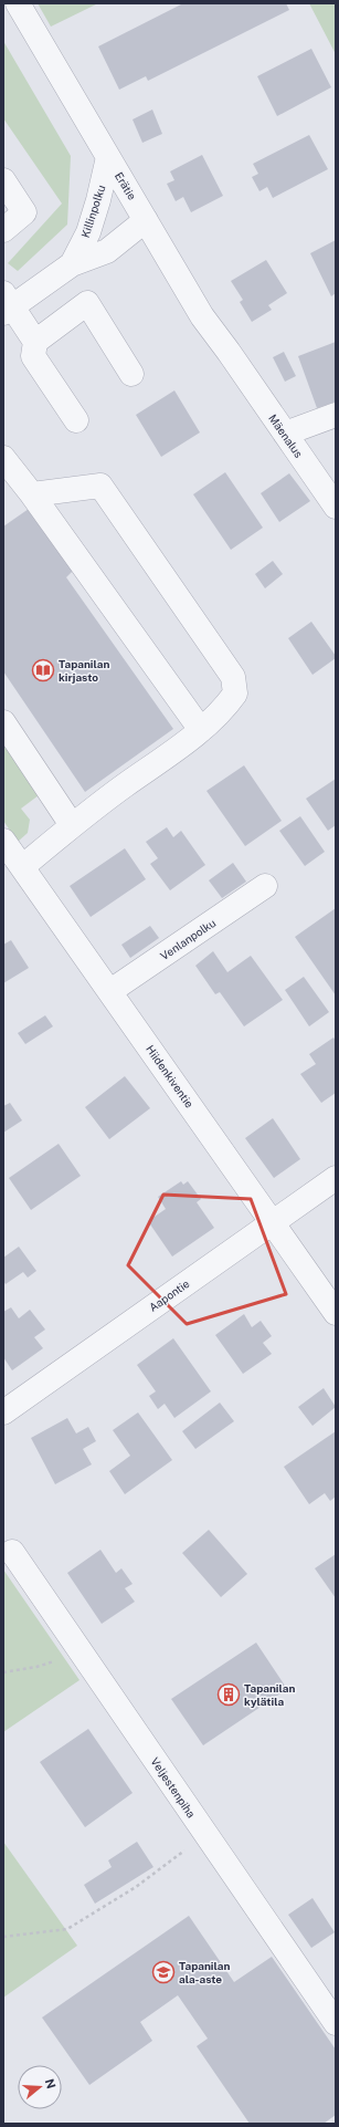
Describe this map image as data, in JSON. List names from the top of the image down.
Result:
{
  "streets": {
    "street": [
      "Erätie",
      "Killinpolku",
      "Mäenalus",
      "Venlanpolku",
      "Hiidenkiventie",
      "Aapontie",
      "Veljestenpiha"
    ]
  },
  "crossings": [
    ["Erätie", "Killinpolku"],
    ["Erätie", "Mäenalus"],
    ["Venlanpolku", "Hiidenkiventie"],
    ["Hiidenkiventie", "Aapontie"]
  ],
  "places": {
    "library": ["Tapanilan kirjasto"],
    "building": ["Tapanilan kylätila"],
    "school or university": ["Tapanilan ala-aste"]
  },
  "north": "right"
}
